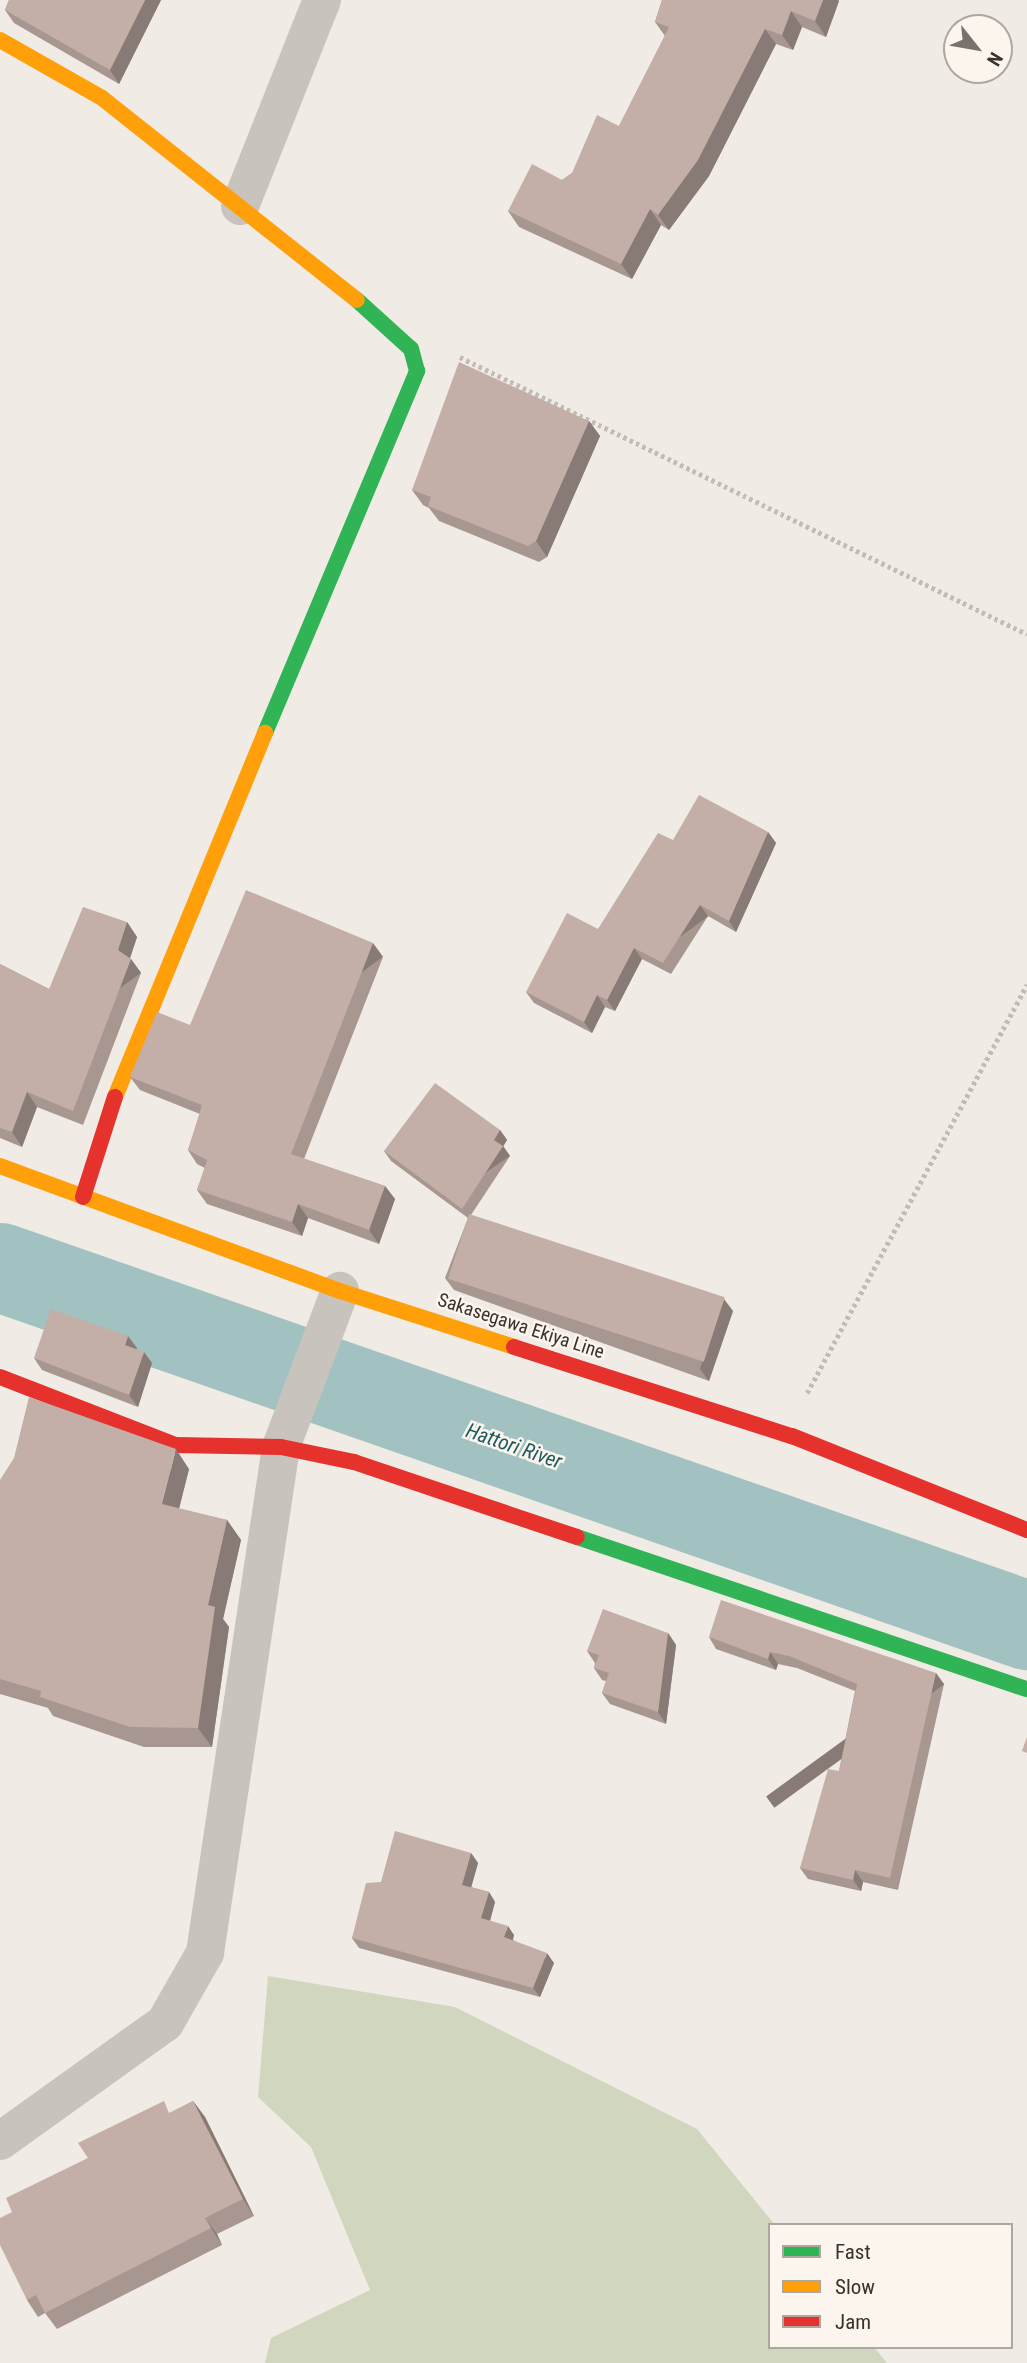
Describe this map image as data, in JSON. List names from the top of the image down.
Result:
{
  "streets": {
    "street": ["Sakasegawa Ekiya Line"]
  },
  "water": ["Hattori River"],
  "legend": ["Fast", "Slow", "Jam"],
  "north": "bottom right"
}
